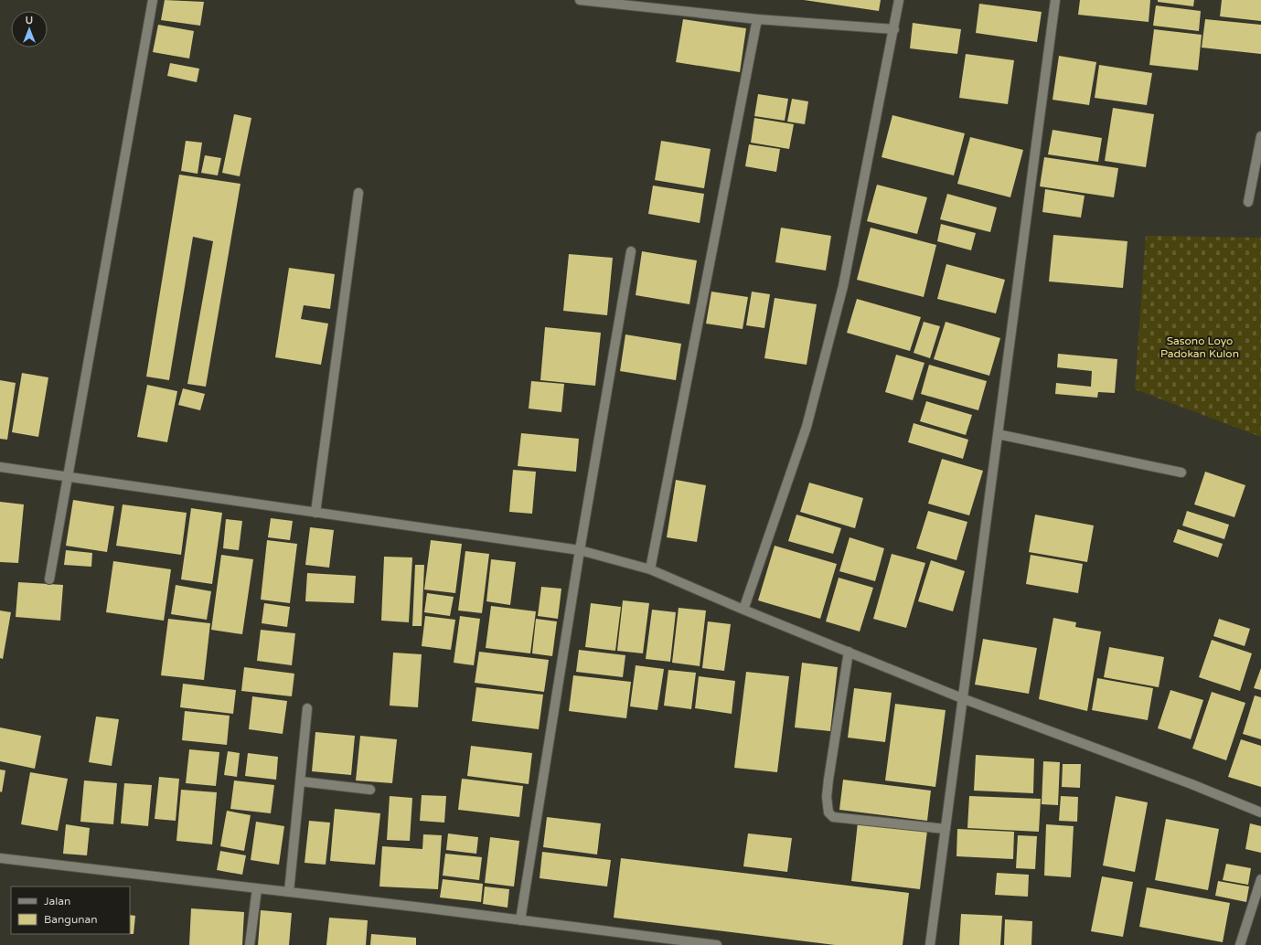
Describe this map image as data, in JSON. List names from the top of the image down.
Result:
{
  "parks": ["Sasono Loyo Padokan Kulon"],
  "legend": ["Jalan", "Bangunan"],
  "north": "top"
}
